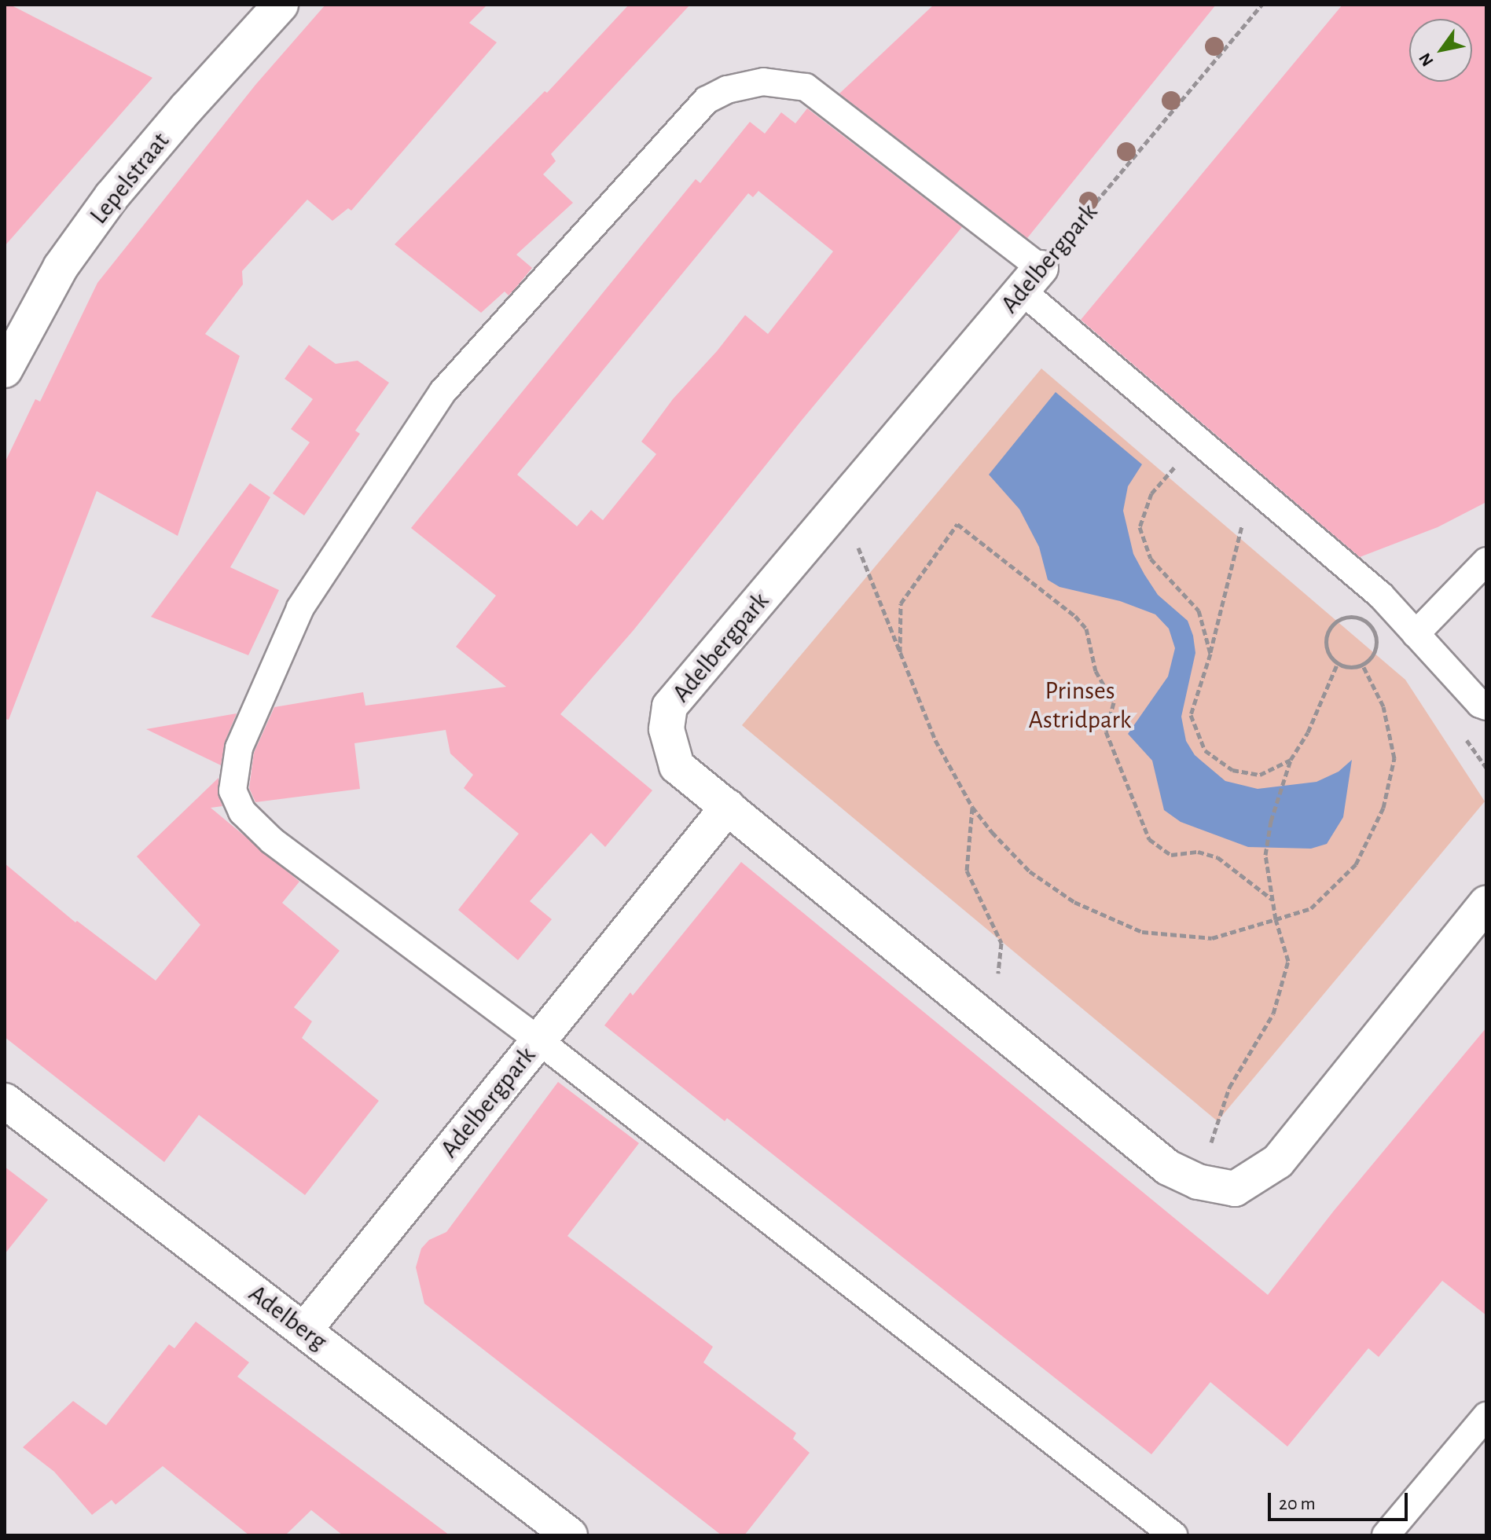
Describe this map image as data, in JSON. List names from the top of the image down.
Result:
{
  "streets": {
    "street": ["Lepelstraat", "Adelbergpark", "Adelberg"]
  },
  "crossings": [
    ["Adelbergpark", "Adelberg"]
  ],
  "parks": ["Prinses Astridpark"],
  "scale_bar": "20 m",
  "north": "bottom left"
}
